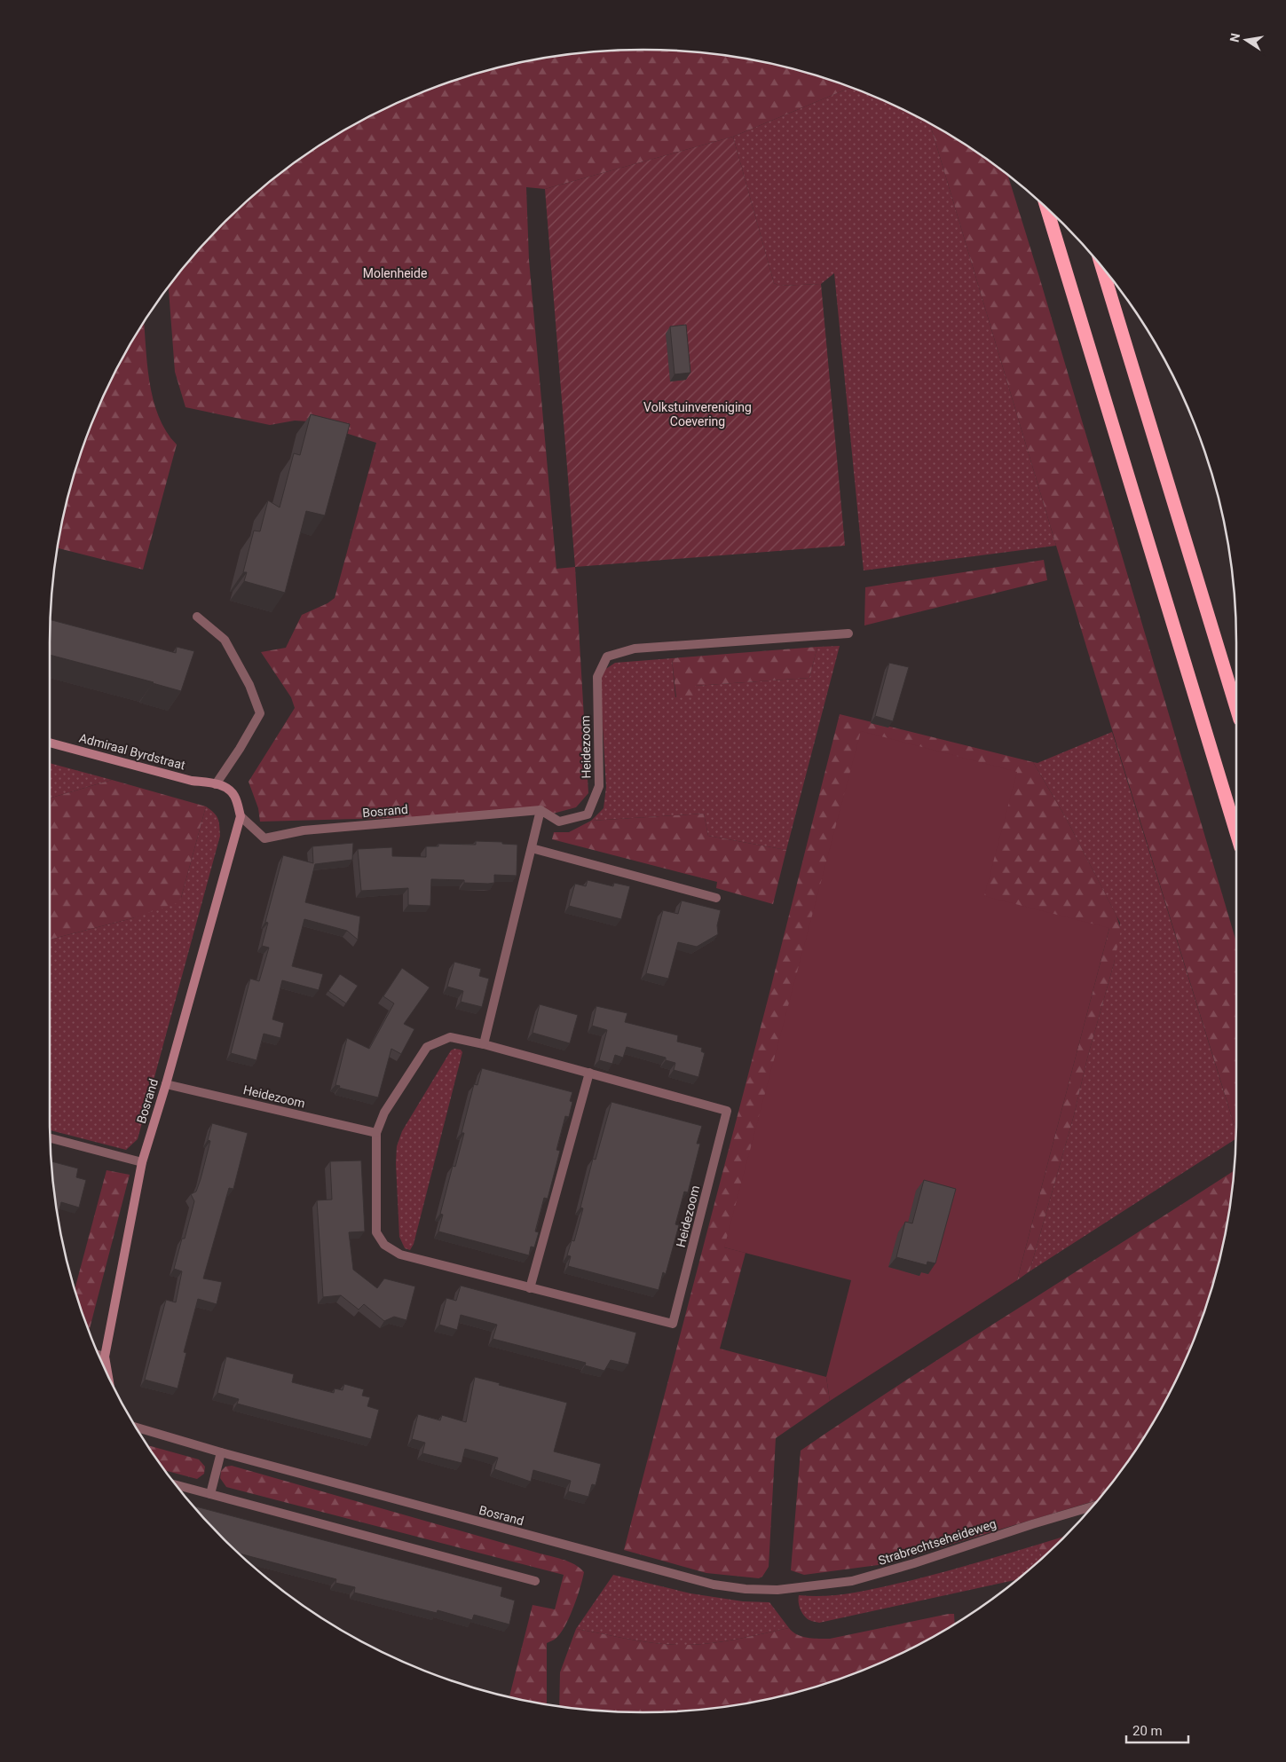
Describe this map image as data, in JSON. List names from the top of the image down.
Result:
{
  "streets": {
    "street": [
      "Heidezoom",
      "Admiraal Byrdstraat",
      "Bosrand",
      "Strabrechtseheideweg"
    ]
  },
  "crossings": [
    ["Heidezoom", "Bosrand"],
    ["Admiraal Byrdstraat", "Bosrand"],
    ["Bosrand", "Strabrechtseheideweg"]
  ],
  "parks": ["Molenheide", "Volkstuinvereniging Coevering"],
  "scale_bar": "20 m",
  "north": "left"
}
